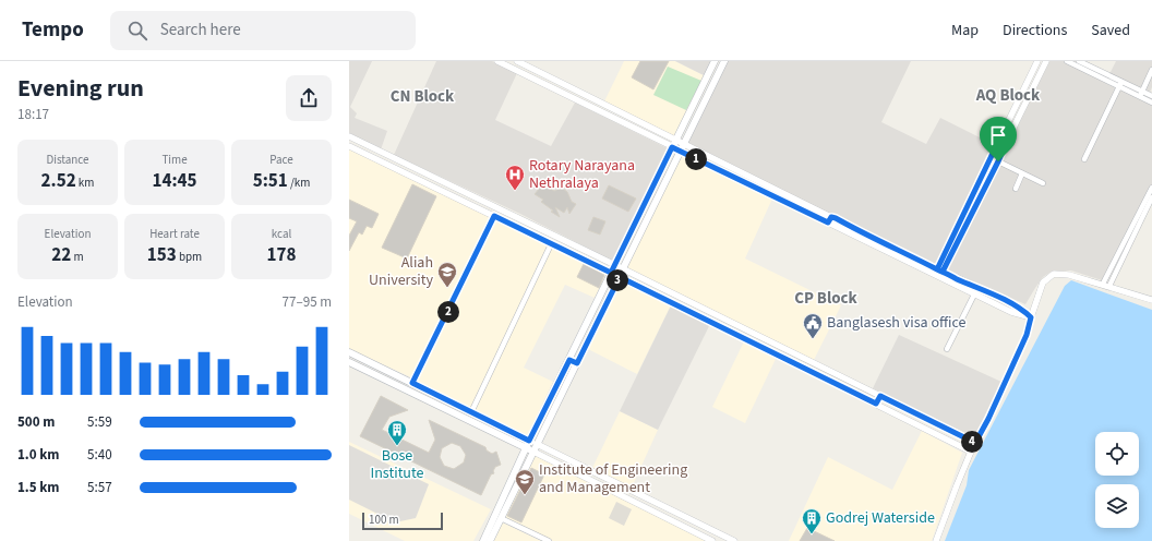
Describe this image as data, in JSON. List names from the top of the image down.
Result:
{
  "districts": ["AQ Block", "CN Block", "CP Block"],
  "places": {
    "hospital": ["Rotary Narayana Nethralaya"],
    "school or university": ["Aliah University", "Institute of Engineering and Management"],
    "public building": ["Banglasesh visa office"],
    "building": ["Bose Institute", "Godrej Waterside"]
  },
  "scale_bar": "100 m",
  "page": {
    "header": "Tempo",
    "search": "Search here",
    "nav": ["Map", "Directions", "Saved"],
    "heading": ["Evening run", "18:17"],
    "stats": [
      ["Distance", "2.52 km"],
      ["Time", "14:45"],
      ["Pace", "5:51 /km"],
      ["Elevation", "22 m"],
      ["Heart rate", "153 bpm"],
      ["kcal", "178"]
    ],
    "pins": [
      "1",
      "3",
      "2",
      "4"
    ],
    "chart": ["Elevation", "77–95 m"],
    "list": [
      {
        "name": "500 m",
        "note": "5:59"
      },
      {
        "name": "1.0 km",
        "note": "5:40"
      },
      {
        "name": "1.5 km",
        "note": "5:57"
      }
    ],
    "scale": "100 m"
  }
}
